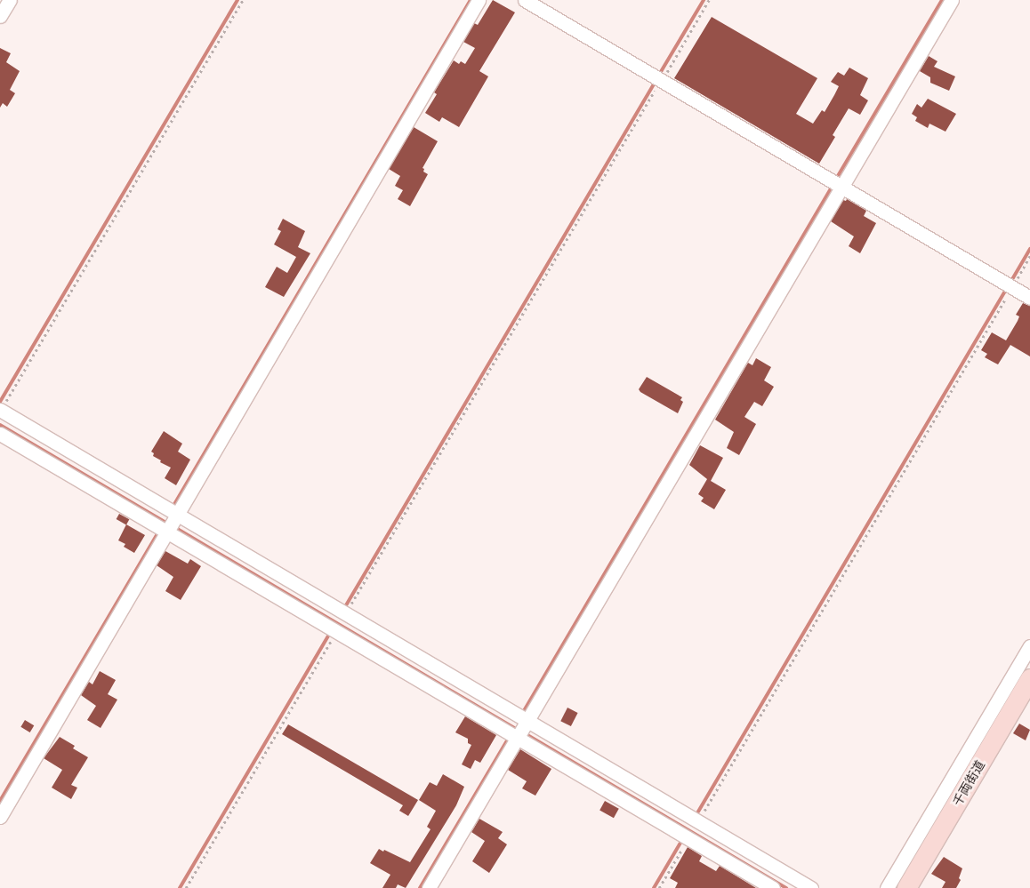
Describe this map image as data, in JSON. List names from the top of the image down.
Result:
{
  "streets": {
    "street": ["千両街道"]
  }
}
